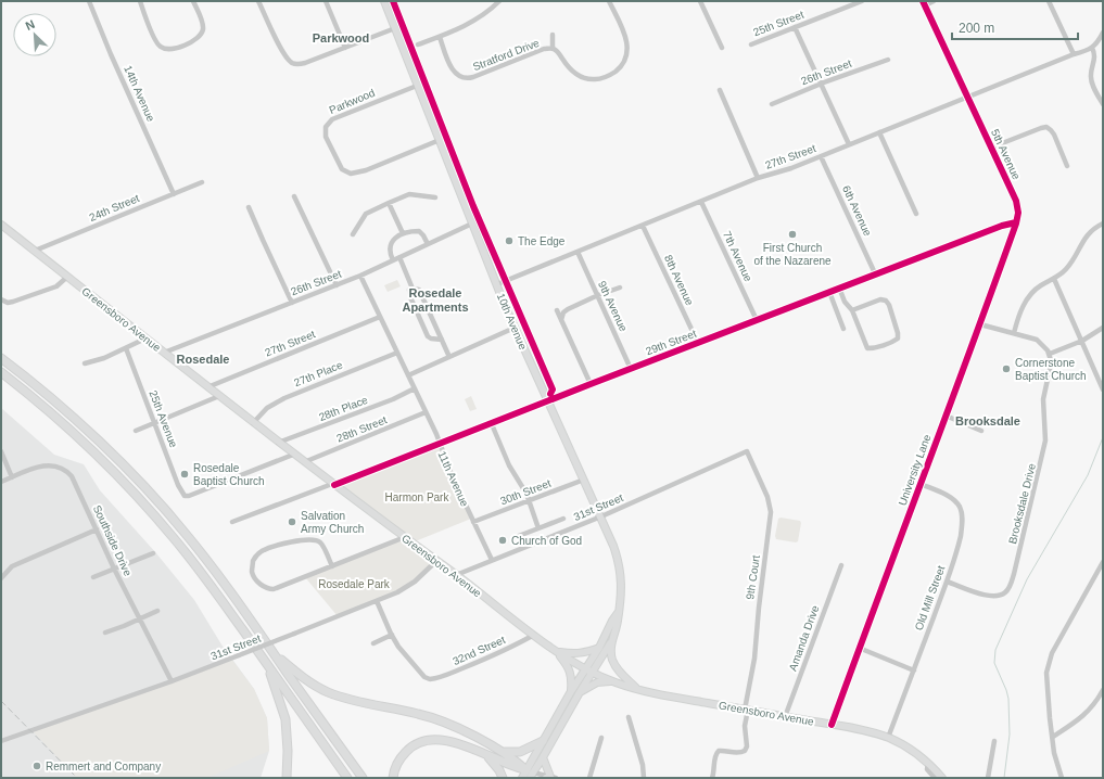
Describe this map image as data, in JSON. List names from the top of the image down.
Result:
{
  "streets": {
    "main road": ["Greensboro Avenue", "10th Avenue"],
    "street": [
      "25th Street",
      "Stratford Drive",
      "26th Street",
      "14th Avenue",
      "Parkwood",
      "5th Avenue",
      "27th Street",
      "24th Street",
      "6th Avenue",
      "7th Avenue",
      "8th Avenue",
      "9th Avenue",
      "29th Street",
      "27th Place",
      "28th Place",
      "25th Avenue",
      "28th Street",
      "University Lane",
      "11th Avenue",
      "30th Street",
      "Brooksdale Drive",
      "31st Street",
      "Southside Drive",
      "9th Court",
      "Old Mill Street",
      "Amanda Drive",
      "32nd Street"
    ]
  },
  "crossings": [
    ["26th Street", "Greensboro Avenue"],
    ["26th Street", "10th Avenue"],
    ["14th Avenue", "24th Street"],
    ["Parkwood", "10th Avenue"],
    ["5th Avenue", "27th Street"],
    ["5th Avenue", "29th Street"],
    ["5th Avenue", "University Lane"],
    ["27th Street", "6th Avenue"],
    ["27th Street", "7th Avenue"],
    ["27th Street", "8th Avenue"],
    ["27th Street", "9th Avenue"],
    ["27th Street", "Greensboro Avenue"],
    ["27th Street", "10th Avenue"],
    ["24th Street", "Greensboro Avenue"],
    ["6th Avenue", "29th Street"],
    ["7th Avenue", "29th Street"],
    ["8th Avenue", "29th Street"],
    ["9th Avenue", "29th Street"],
    ["Greensboro Avenue", "29th Street"],
    ["Greensboro Avenue", "27th Place"],
    ["Greensboro Avenue", "28th Place"],
    ["Greensboro Avenue", "25th Avenue"],
    ["Greensboro Avenue", "28th Street"],
    ["Greensboro Avenue", "University Lane"],
    ["Greensboro Avenue", "31st Street"],
    ["Greensboro Avenue", "9th Court"],
    ["Greensboro Avenue", "Old Mill Street"],
    ["Greensboro Avenue", "Amanda Drive"],
    ["Greensboro Avenue", "32nd Street"],
    ["10th Avenue", "29th Street"],
    ["10th Avenue", "30th Street"],
    ["10th Avenue", "31st Street"],
    ["29th Street", "University Lane"],
    ["29th Street", "11th Avenue"],
    ["28th Place", "11th Avenue"],
    ["28th Street", "11th Avenue"],
    ["University Lane", "Old Mill Street"],
    ["11th Avenue", "30th Street"],
    ["11th Avenue", "31st Street"],
    ["Brooksdale Drive", "Old Mill Street"],
    ["31st Street", "Southside Drive"],
    ["31st Street", "9th Court"]
  ],
  "districts": [
    "Parkwood",
    "Rosedale Apartments",
    "Rosedale",
    "Brooksdale"
  ],
  "parks": ["Harmon Park", "Rosedale Park"],
  "places": [
    "First Church of the Nazarene",
    "The Edge",
    "Cornerstone Baptist Church",
    "Rosedale Baptist Church",
    "Salvation Army Church",
    "Church of God",
    "Remmert and Company"
  ],
  "scale_bar": "200 m",
  "north": "top left"
}
